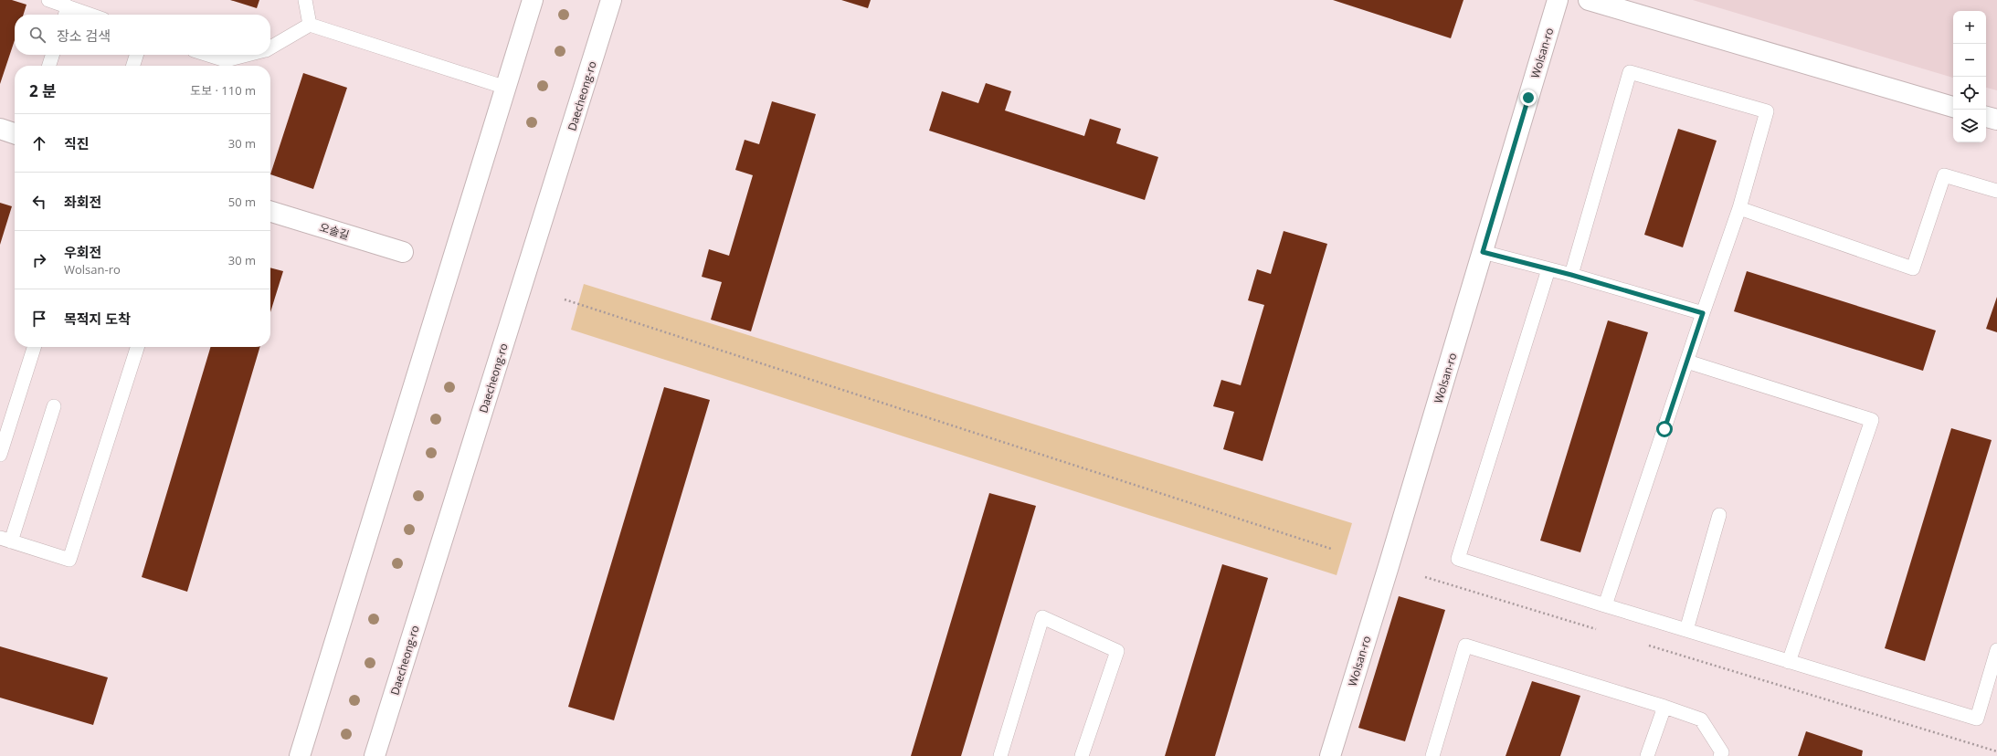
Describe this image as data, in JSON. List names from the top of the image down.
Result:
{
  "streets": {
    "main road": ["Wolsan-ro", "Daecheong-ro", "오솔길"]
  },
  "page": {
    "map_buttons": ["+", "−"],
    "search": "장소 검색",
    "heading": ["2 분", "도보 · 110 m"],
    "list": [
      ["직진", "30 m"],
      ["좌회전", "50 m"],
      ["우회전", "Wolsan-ro", "30 m"],
      "목적지 도착"
    ]
  }
}
